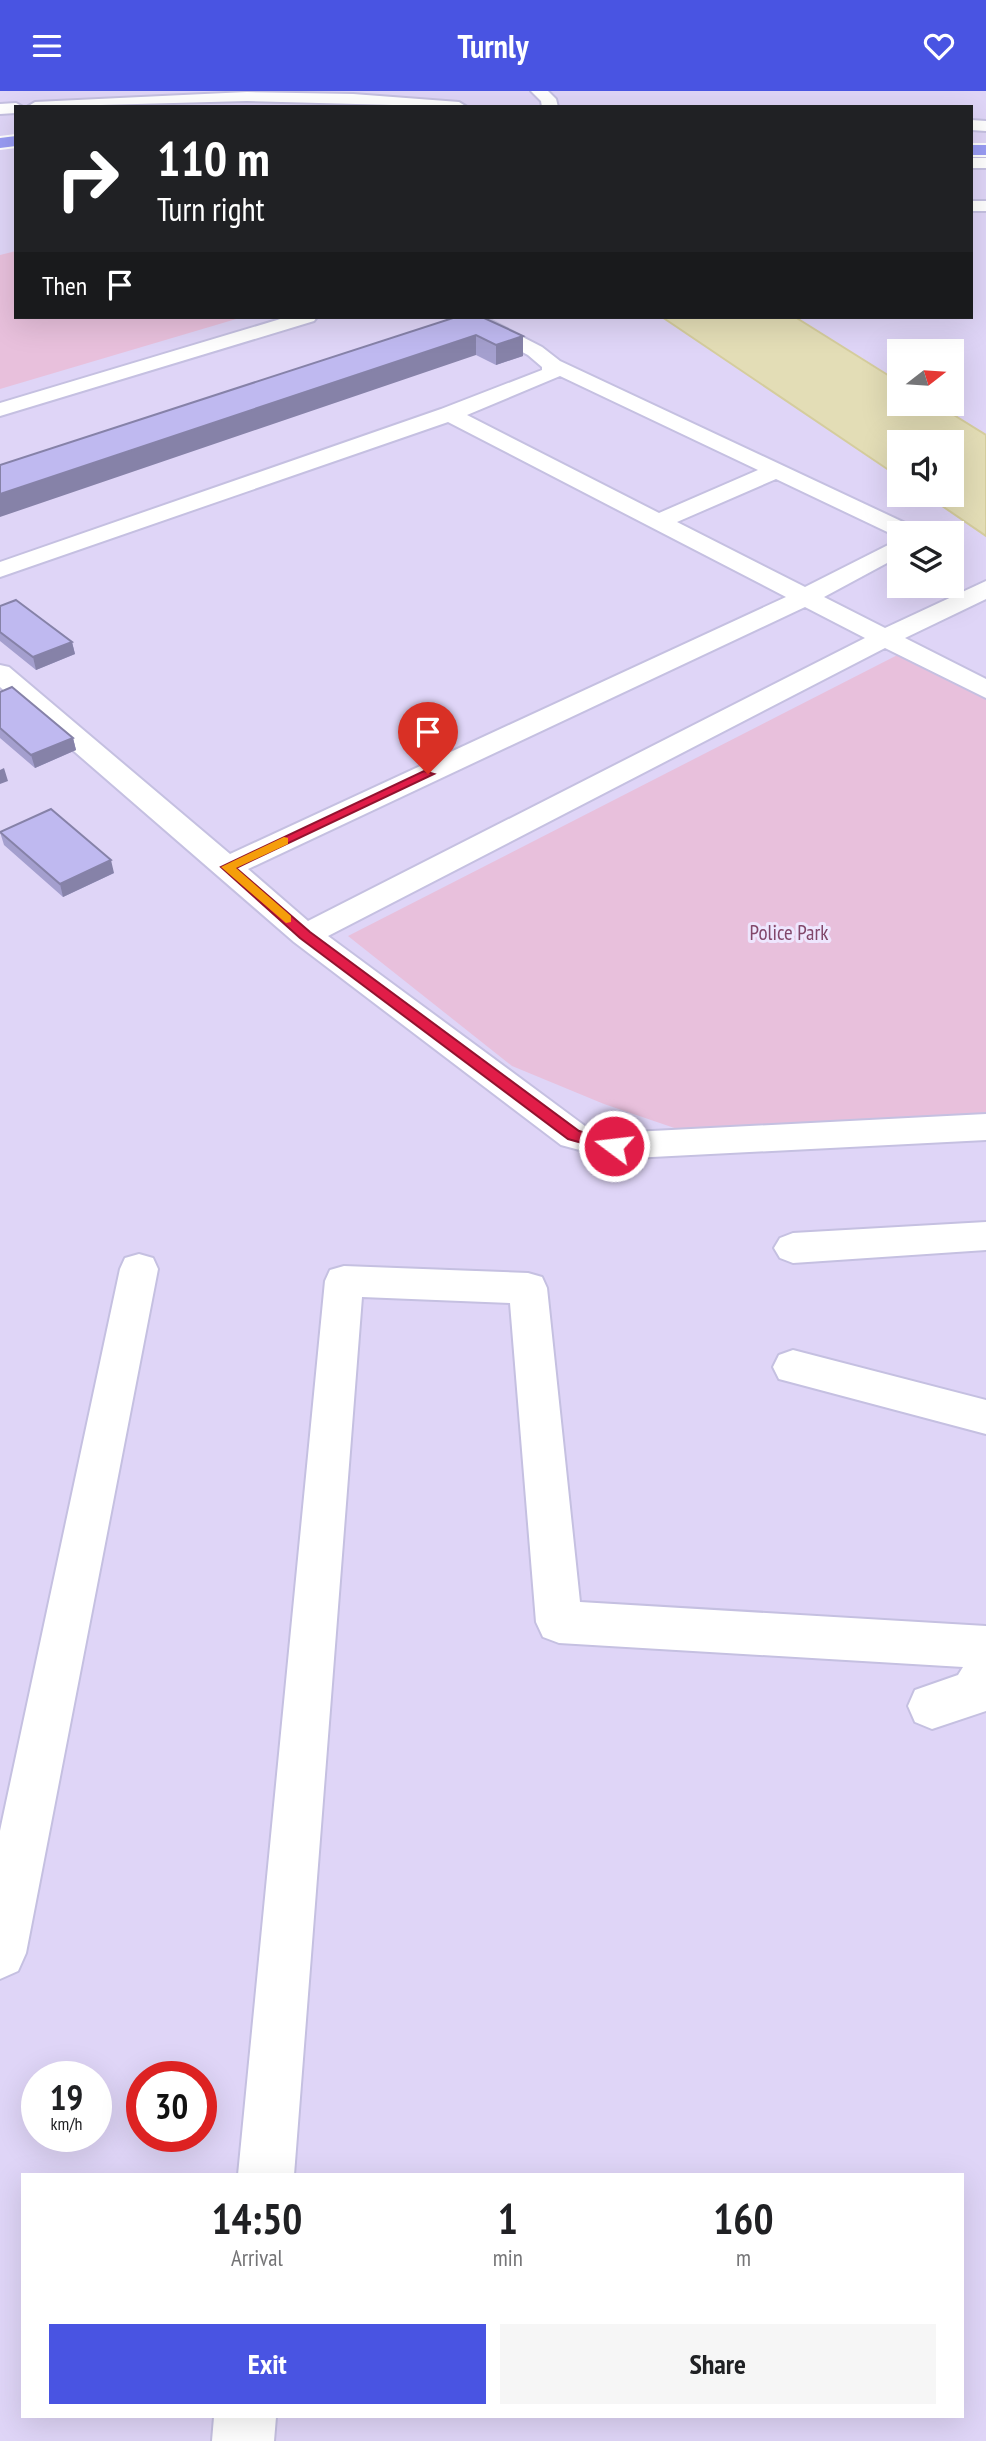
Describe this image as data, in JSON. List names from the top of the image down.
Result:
{
  "parks": ["Police Park"],
  "north": "right",
  "page": {
    "header": "Turnly",
    "turn": ["110 m", "Turn right"],
    "then": "Then",
    "speed": "19 km/h",
    "limit": "30",
    "eta": [
      "14:50",
      "Arrival",
      "1",
      "min",
      "160",
      "m"
    ],
    "buttons": ["Exit", "Share"]
  }
}
